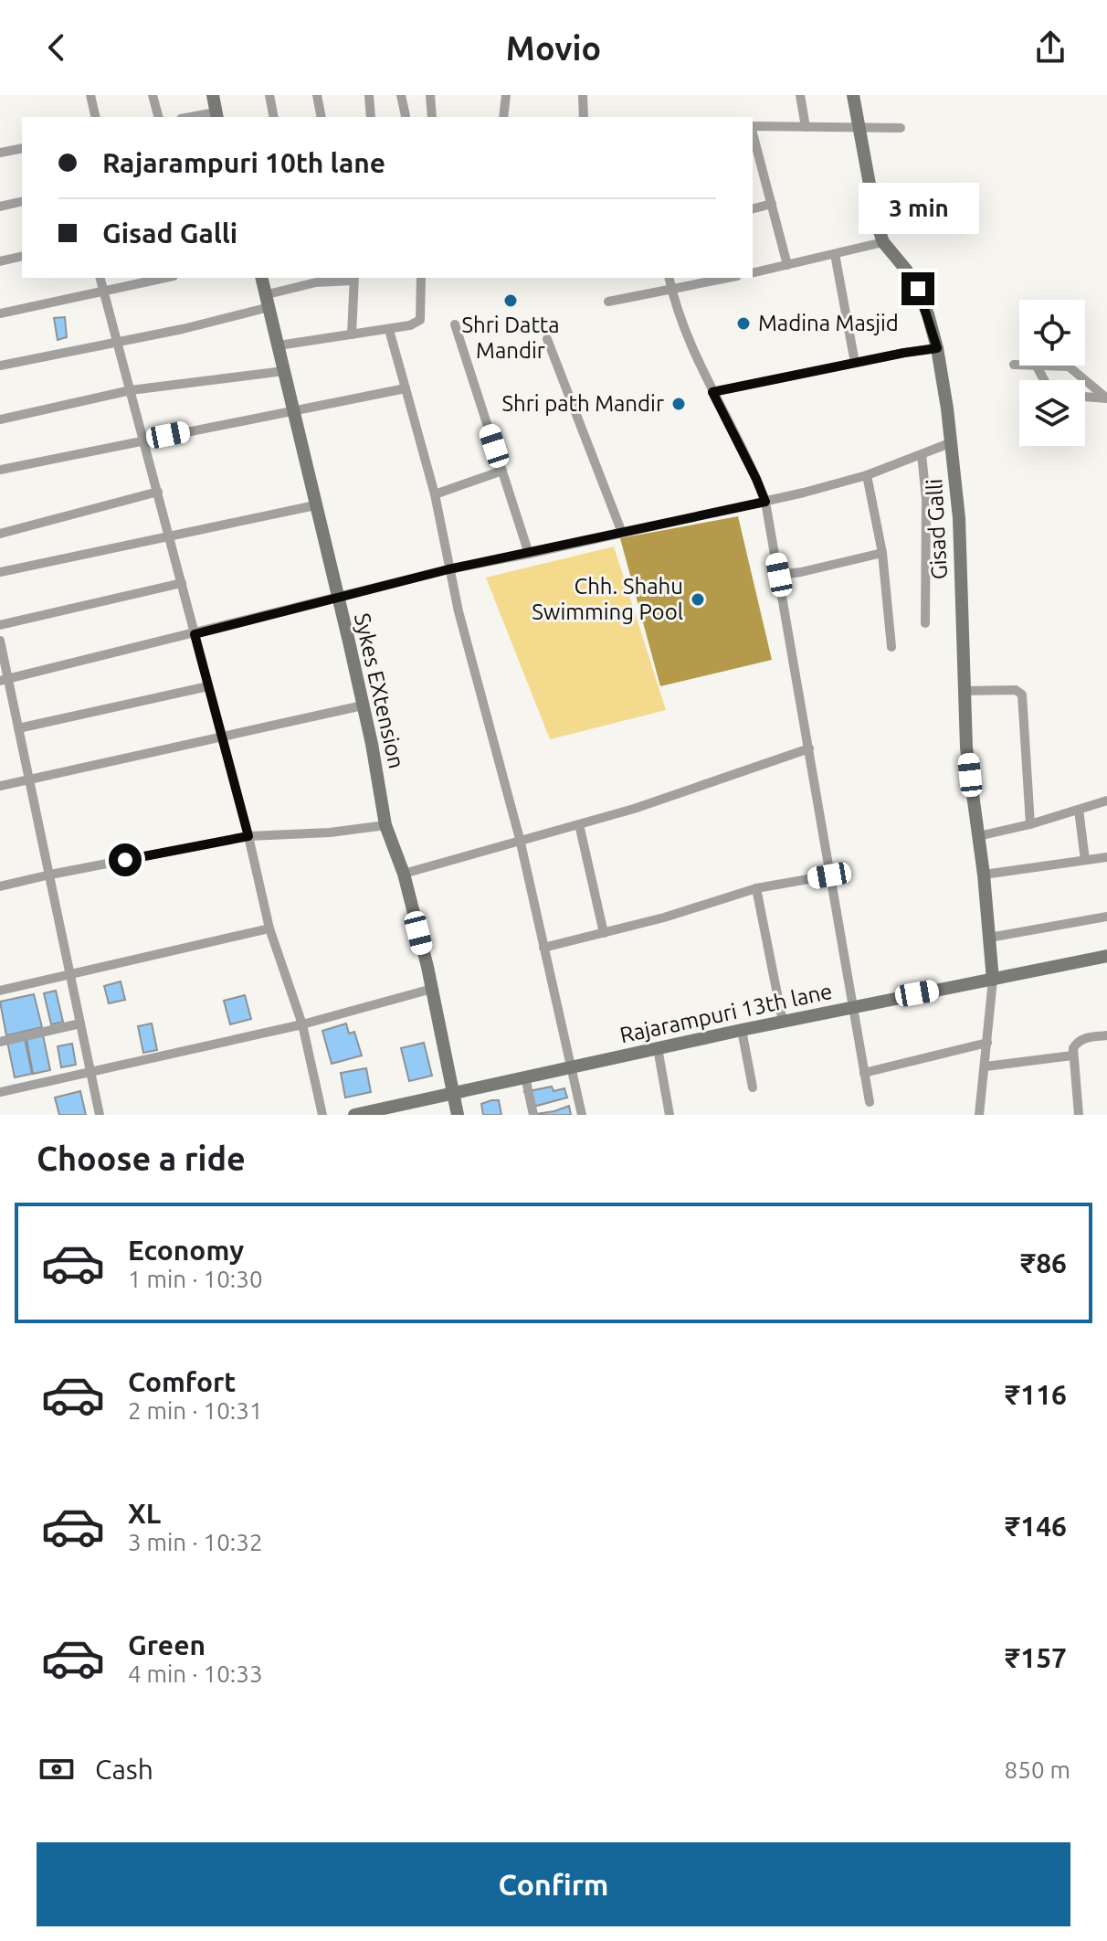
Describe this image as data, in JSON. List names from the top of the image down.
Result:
{
  "streets": {
    "street": ["Gisad Galli", "Sykes EXtension", "Rajarampuri 13th lane"]
  },
  "crossings": [
    ["Gisad Galli", "Rajarampuri 13th lane"],
    ["Sykes EXtension", "Rajarampuri 13th lane"]
  ],
  "places": [
    "Shri Datta Mandir",
    "Madina Masjid",
    "Shri path Mandir",
    "Chh. Shahu Swimming Pool"
  ],
  "page": {
    "header": "Movio",
    "banner": ["Rajarampuri 10th lane", "Gisad Galli"],
    "bubble": "3 min",
    "heading": "Choose a ride",
    "list": [
      {
        "name": "Economy",
        "note": "1 min · 10:30",
        "value": "₹86"
      },
      {
        "name": "Comfort",
        "note": "2 min · 10:31",
        "value": "₹116"
      },
      {
        "name": "XL",
        "note": "3 min · 10:32",
        "value": "₹146"
      },
      {
        "name": "Green",
        "note": "4 min · 10:33",
        "value": "₹157"
      }
    ],
    "pay": ["Cash", "850 m"],
    "buttons": "Confirm"
  }
}
